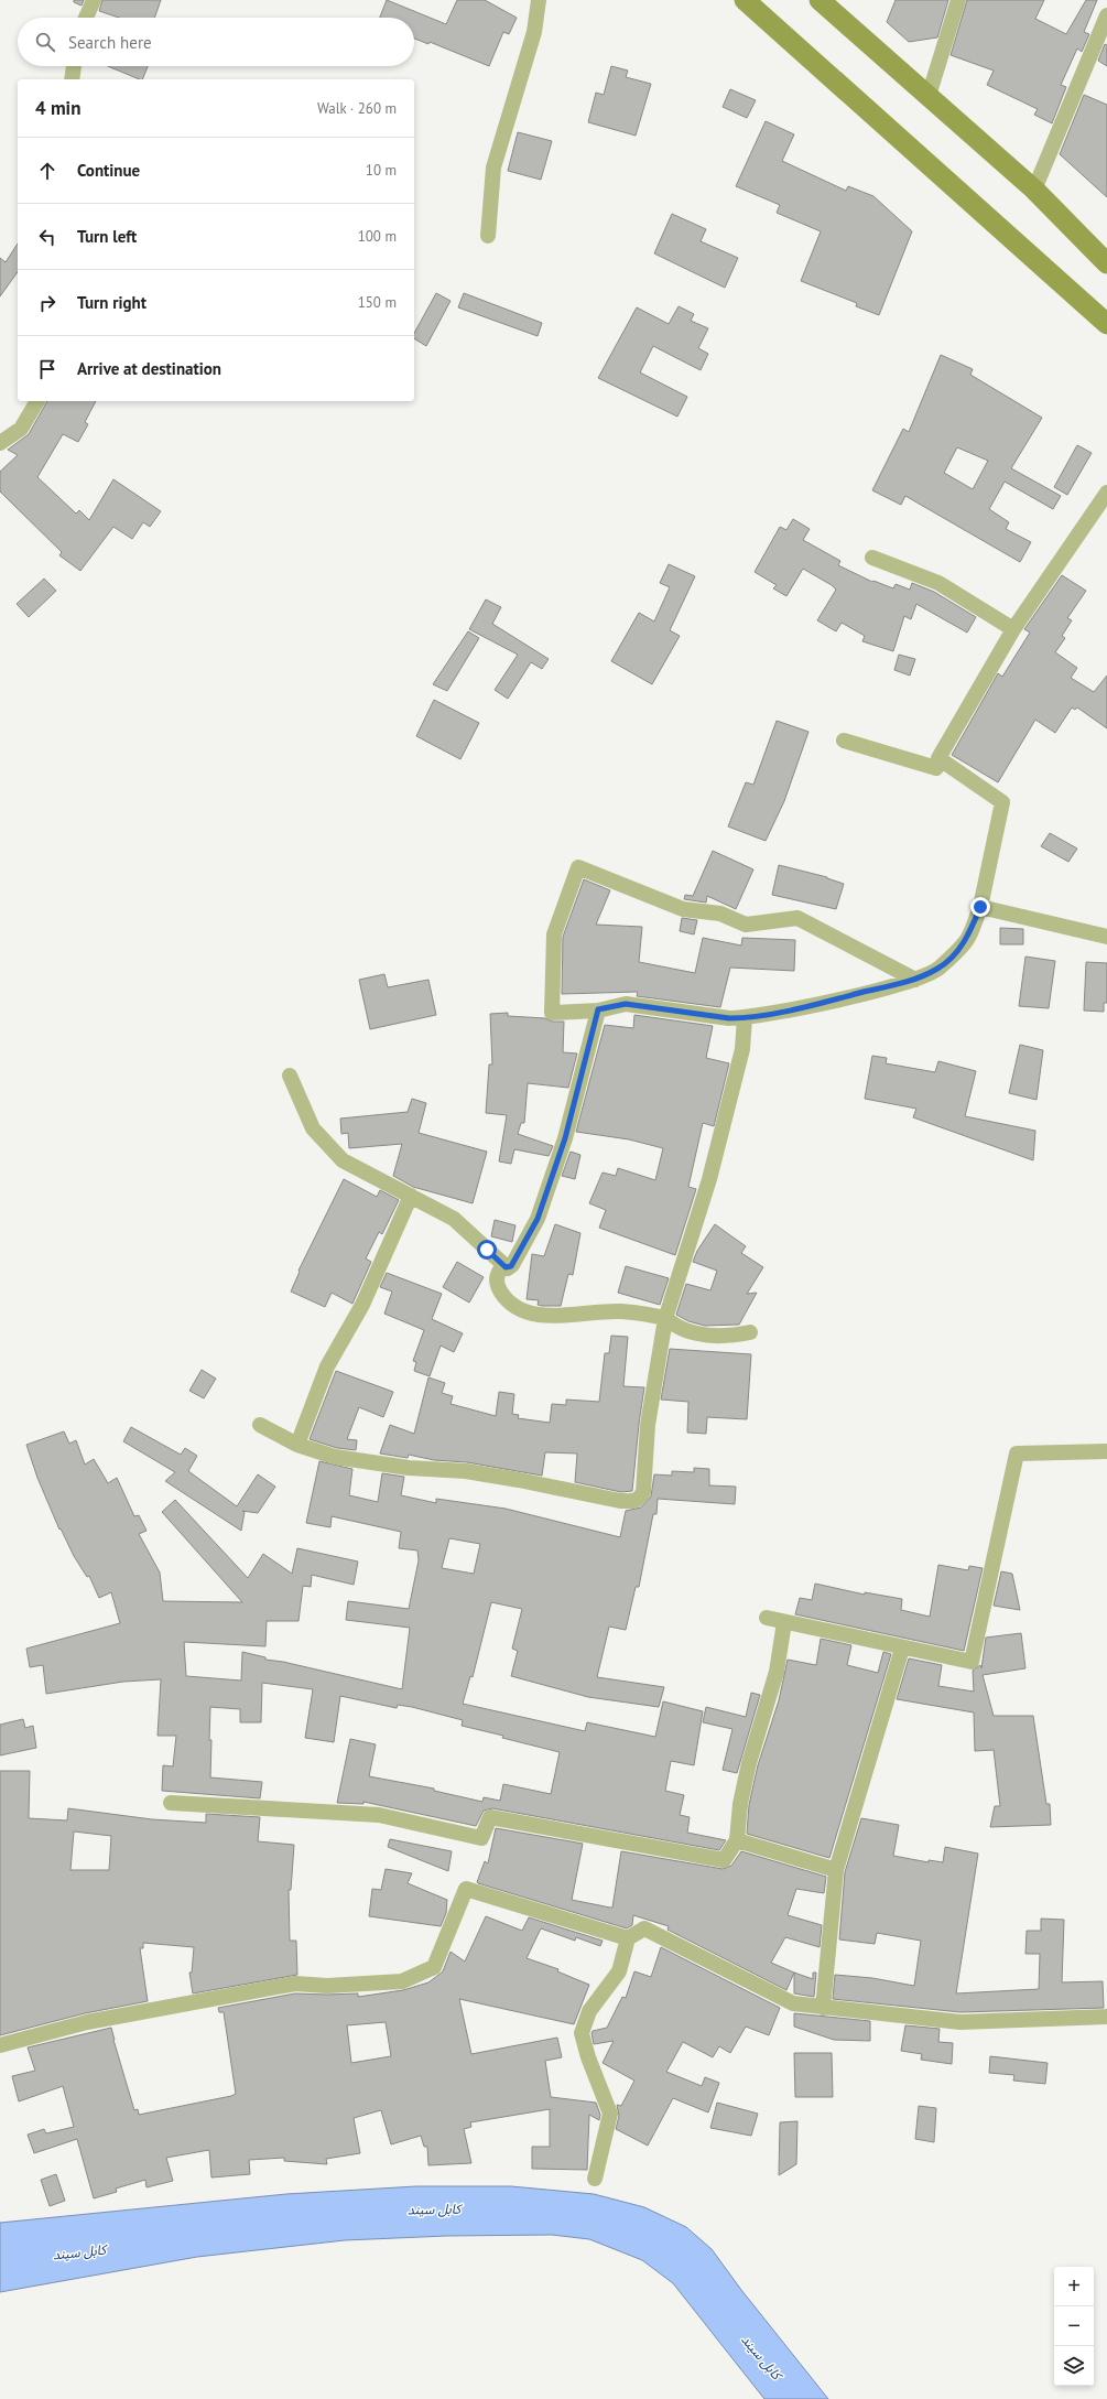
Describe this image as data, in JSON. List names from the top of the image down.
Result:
{
  "water": ["کابل سيند"],
  "page": {
    "search": "Search here",
    "heading": ["4 min", "Walk · 260 m"],
    "list": [
      ["Continue", "10 m"],
      ["Turn left", "100 m"],
      ["Turn right", "150 m"],
      "Arrive at destination"
    ],
    "map_buttons": ["+", "−"]
  }
}
